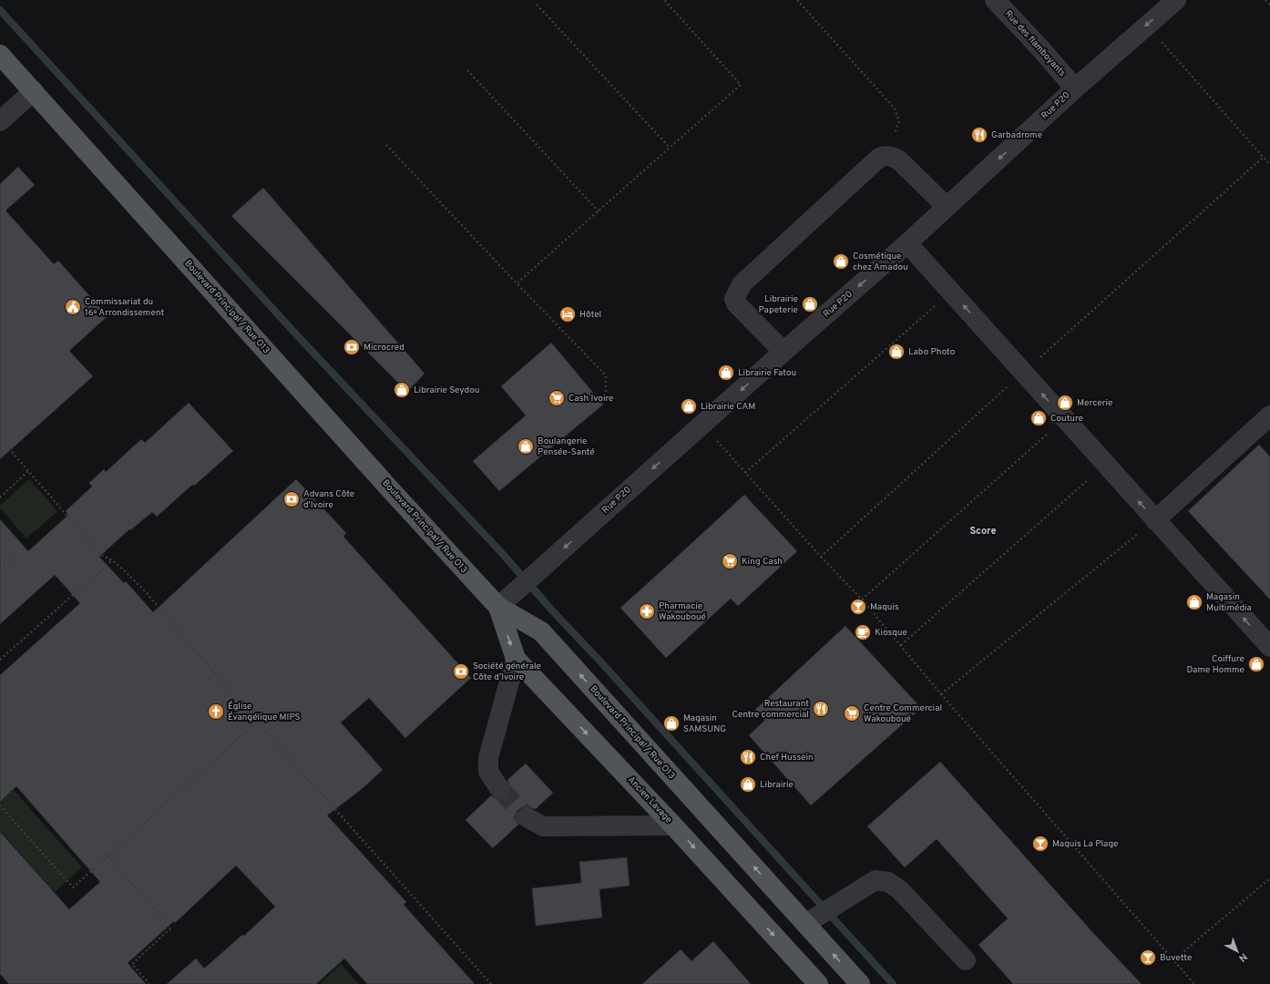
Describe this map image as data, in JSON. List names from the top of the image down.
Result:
{
  "streets": {
    "main road": ["Boulevard Principal / Rue O13", "Ancien Lavage"],
    "street": ["Rue des flamboyants", "Rue P20"]
  },
  "crossings": [
    ["Rue des flamboyants", "Rue P20"],
    ["Rue P20", "Boulevard Principal / Rue O13"],
    ["Rue P20", "Ancien Lavage"],
    ["Boulevard Principal / Rue O13", "Ancien Lavage"]
  ],
  "one_way": ["Rue P20", "Boulevard Principal / Rue O13", "Ancien Lavage"],
  "districts": ["Score"],
  "places": {
    "restaurant": ["Garbadrome", "Restaurant Centre commercial", "Chef Hussein"],
    "shop": [
      "Cosmétique chez Amadou",
      "Librairie Papeterie",
      "Labo Photo",
      "Librairie Fatou",
      "Librairie Seydou",
      "Mercerie",
      "Librairie CAM",
      "Couture",
      "Boulangerie Pensée-Santé",
      "Magasin Multimédia",
      "Coiffure Dame Homme",
      "Magasin SAMSUNG",
      "Librairie"
    ],
    "public building": ["Commissariat du 16ᵉ Arrondissement"],
    "hotel": ["Hôtel"],
    "bank": ["Microcred", "Advans Côte d'Ivoire", "Société générale Côte d’Ivoire"],
    "supermarket": ["Cash Ivoire", "King Cash", "Centre Commercial Wakouboué"],
    "bar": ["Maquis", "Maquis La Plage", "Buvette"],
    "pharmacy": ["Pharmacie Wakouboué"],
    "cafe": ["Kiosque"],
    "church": ["Église Évangélique MIPS"]
  },
  "north": "bottom right"
}
